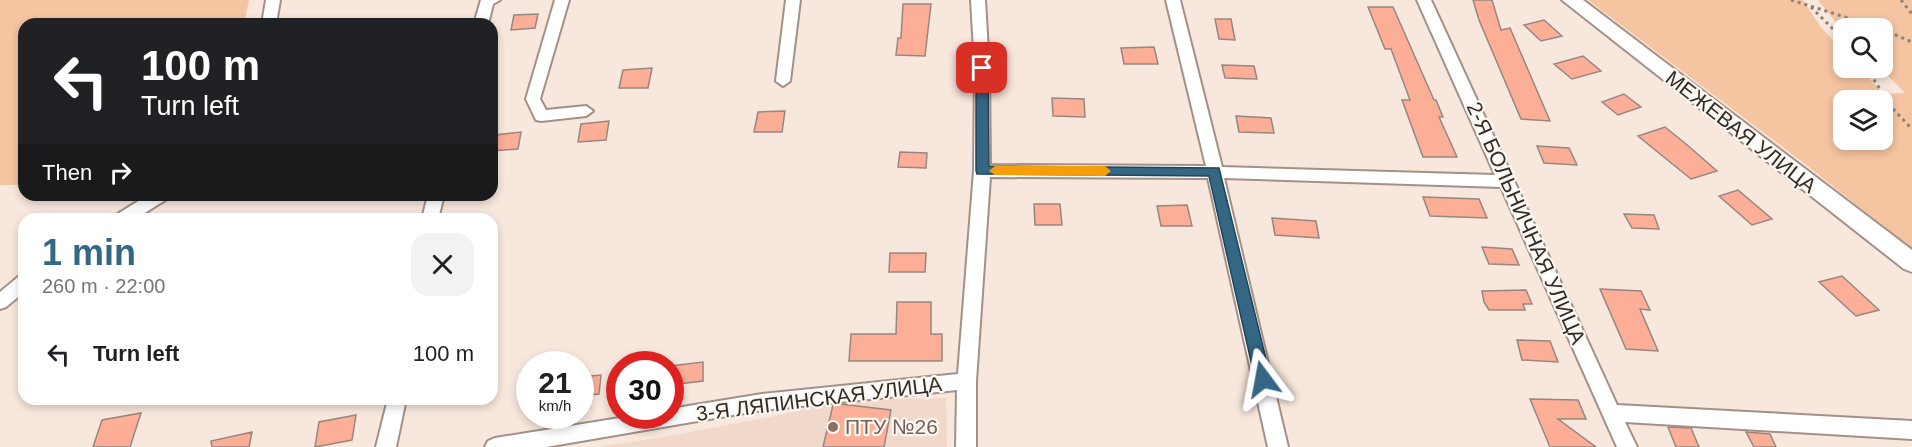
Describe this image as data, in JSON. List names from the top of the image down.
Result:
{
  "streets": {
    "street": ["МЕЖЕВАЯ УЛИЦА", "2-Я БОЛЬНИЧНАЯ УЛИЦА", "3-Я ЛЯПИНСКАЯ УЛИЦА"]
  },
  "places": ["ПТУ №26"],
  "page": {
    "turn": ["100 m", "Turn left"],
    "then": "Then",
    "heading": ["1 min", "260 m · 22:00"],
    "list": [
      {
        "name": "Turn left",
        "value": "100 m"
      }
    ],
    "speed": "21 km/h",
    "limit": "30"
  }
}
